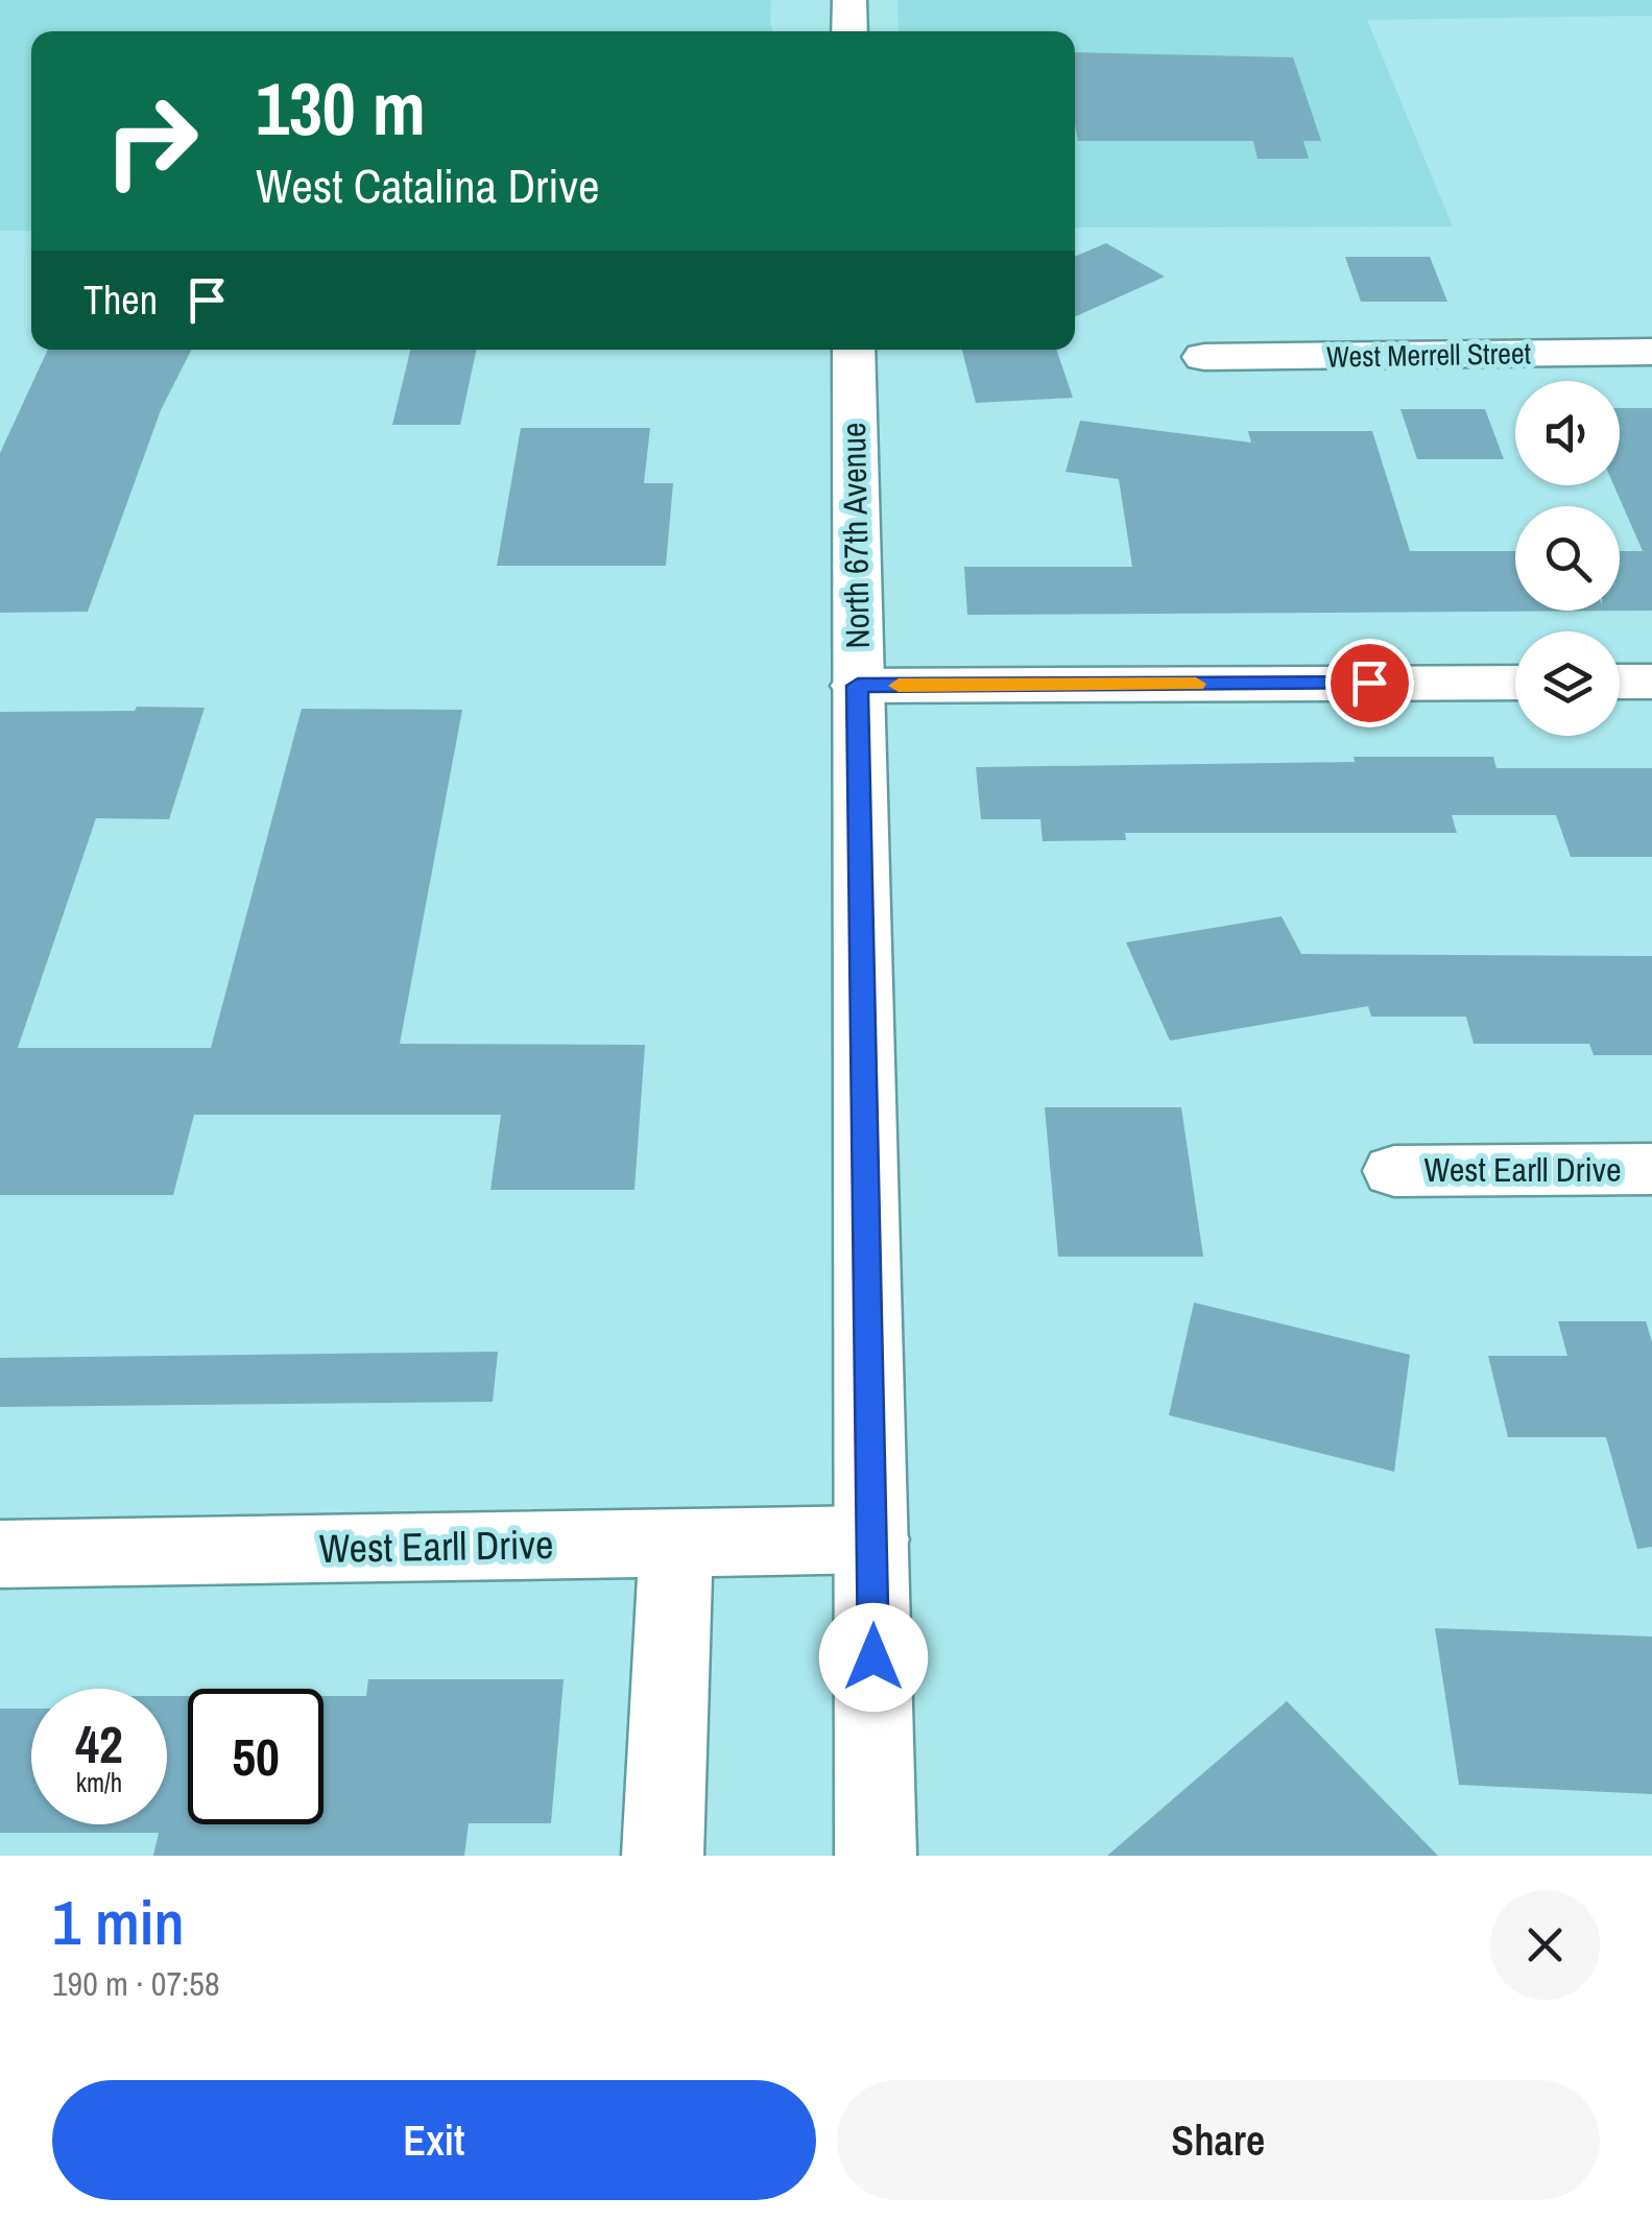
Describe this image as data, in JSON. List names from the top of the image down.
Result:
{
  "streets": {
    "street": ["West Merrell Street", "North 67th Avenue", "West Earll Drive"]
  },
  "crossings": [
    ["North 67th Avenue", "West Earll Drive"]
  ],
  "page": {
    "turn": ["130 m", "West Catalina Drive"],
    "then": "Then",
    "speed": "42 km/h",
    "limit": "50",
    "heading": ["1 min", "190 m · 07:58"],
    "buttons": ["Exit", "Share"]
  }
}
